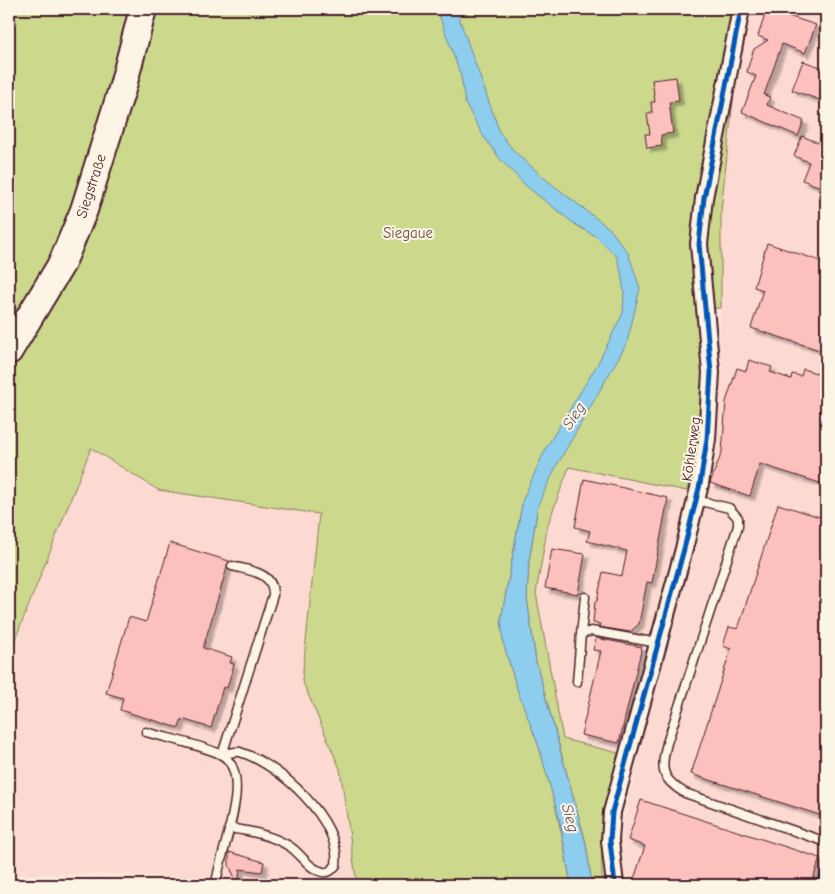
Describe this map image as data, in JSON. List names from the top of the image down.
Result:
{
  "streets": {
    "main road": ["Siegstraße"],
    "street": ["Köhlerweg"]
  },
  "water": ["Sieg"],
  "parks": ["Siegaue"]
}
